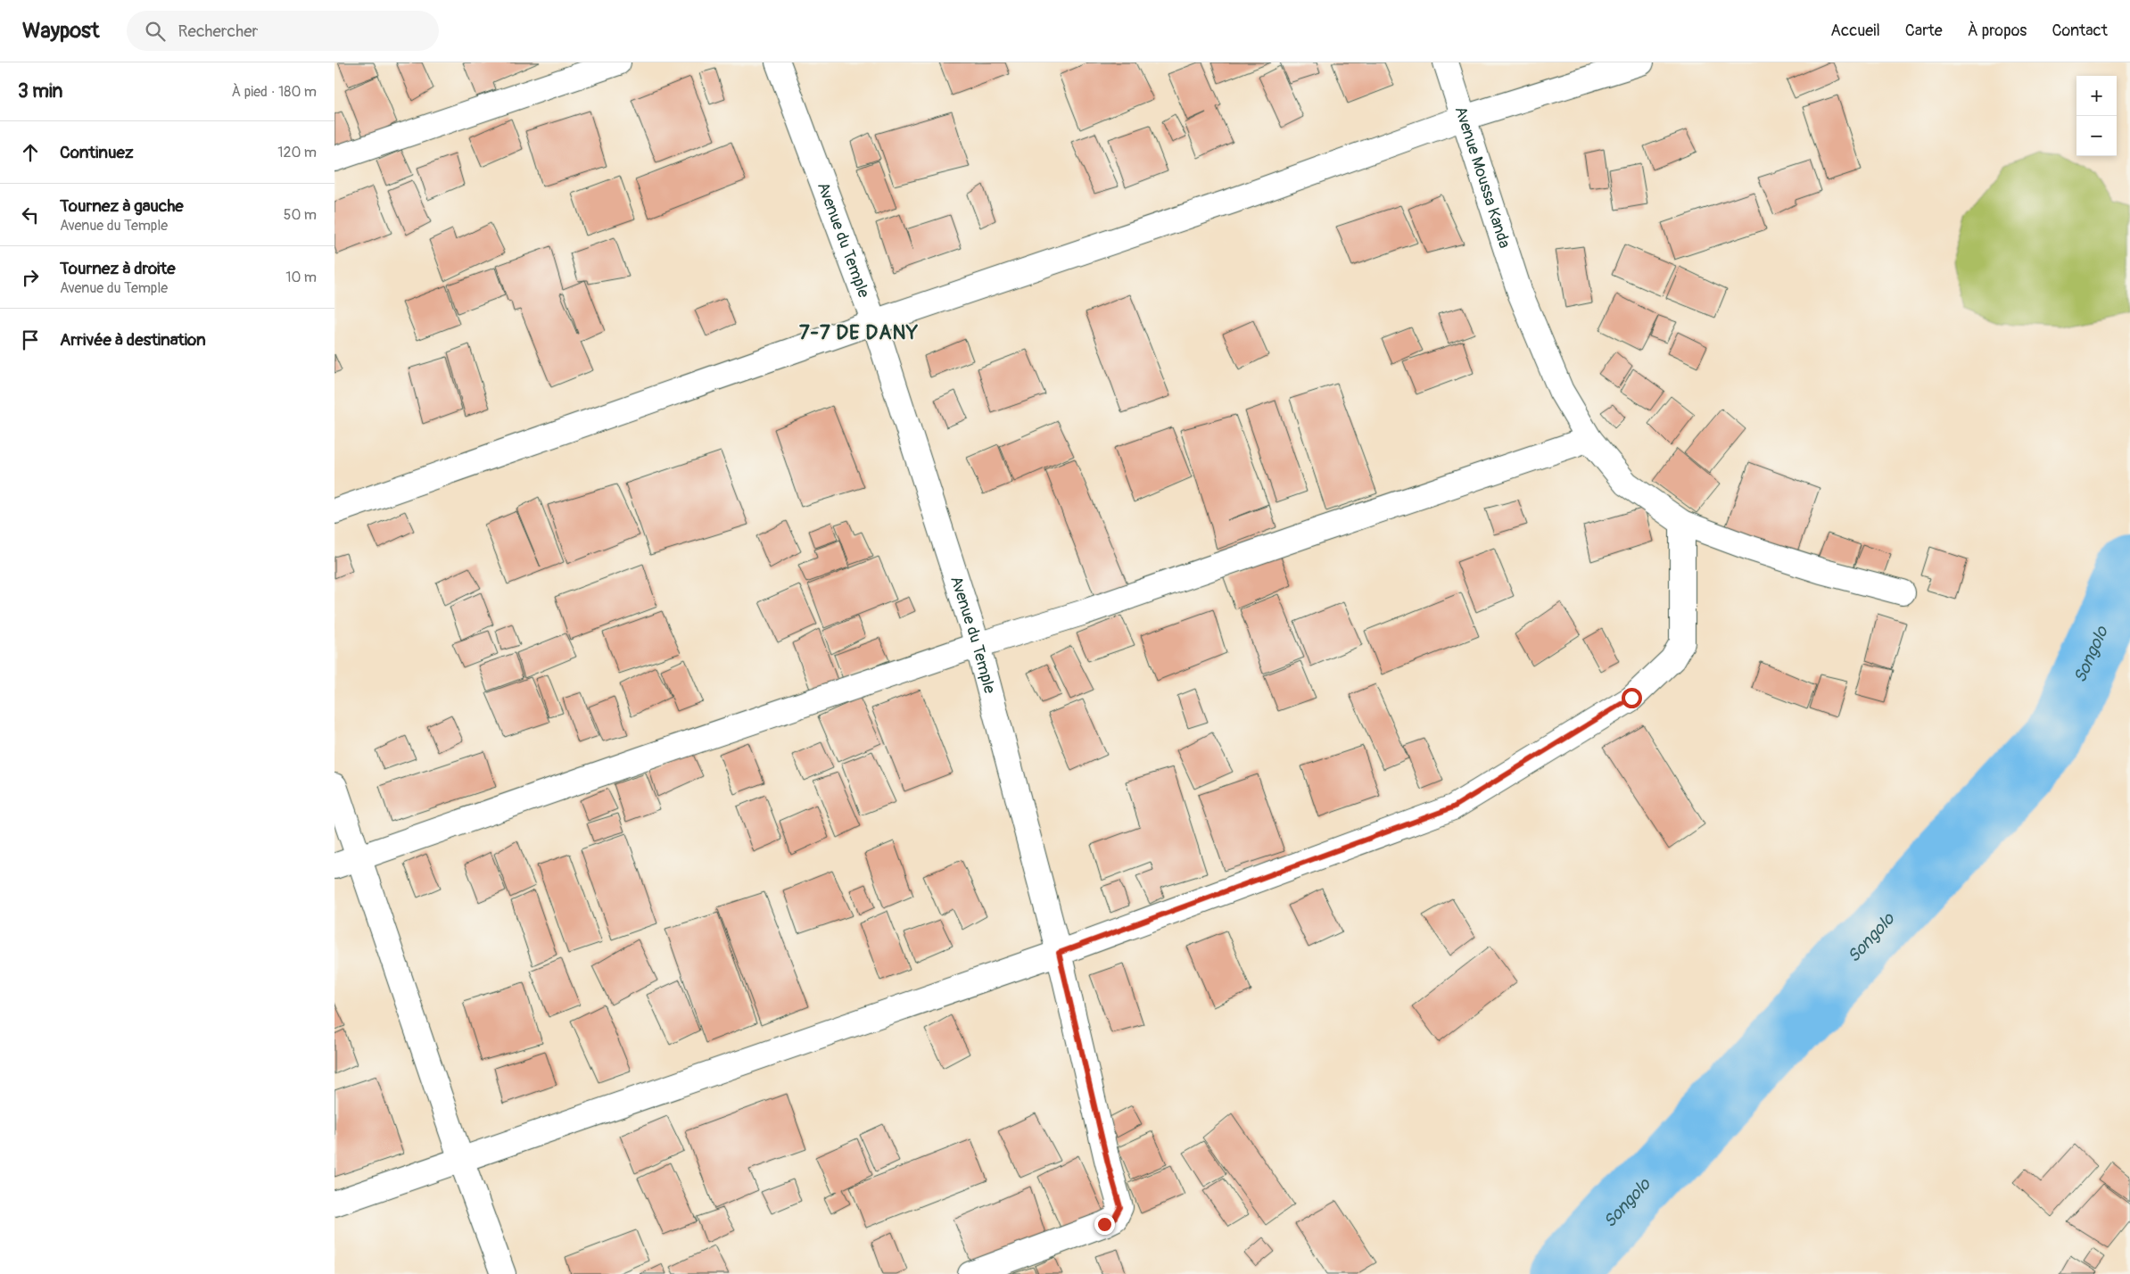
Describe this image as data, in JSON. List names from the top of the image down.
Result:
{
  "streets": {
    "street": ["Avenue Moussa Kanda", "Avenue du Temple"]
  },
  "districts": ["7-7 DE DANY"],
  "water": ["Songolo"],
  "page": {
    "header": "Waypost",
    "search": "Rechercher",
    "nav": [
      "Accueil",
      "Carte",
      "À propos",
      "Contact"
    ],
    "heading": ["3 min", "À pied · 180 m"],
    "map_buttons": ["+", "−"],
    "list": [
      ["Continuez", "120 m"],
      ["Tournez à gauche", "Avenue du Temple", "50 m"],
      ["Tournez à droite", "Avenue du Temple", "10 m"],
      "Arrivée à destination"
    ]
  }
}
